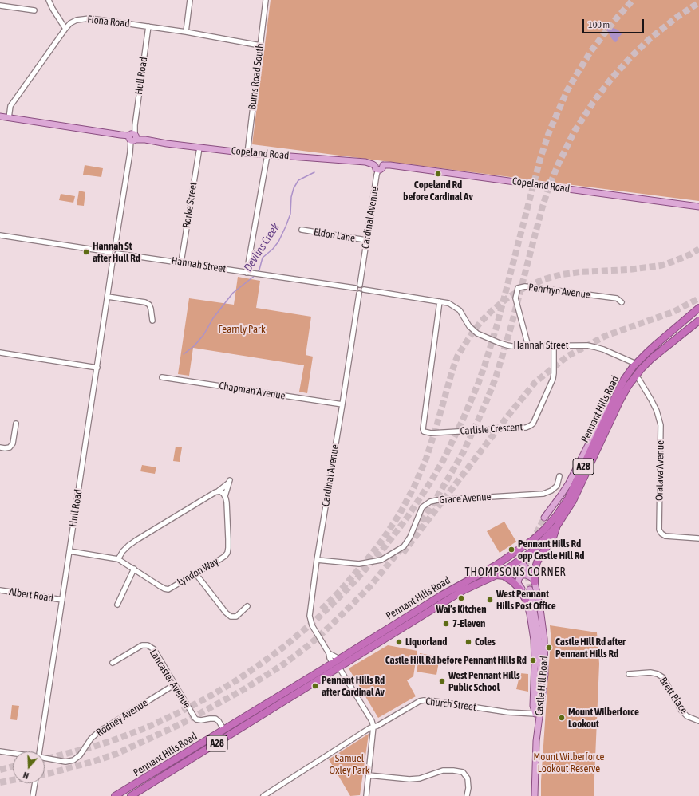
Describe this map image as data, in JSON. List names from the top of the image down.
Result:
{
  "streets": {
    "highway": ["Pennant Hills Road", "A28"],
    "main road": ["Copeland Road", "Castle Hill Road"],
    "street": [
      "Fiona Road",
      "Hull Road",
      "Burns Road South",
      "Rorke Street",
      "Cardinal Avenue",
      "Eldon Lane",
      "Hannah Street",
      "Penrhyn Avenue",
      "Chapman Avenue",
      "Carlisle Crescent",
      "Oratava Avenue",
      "Grace Avenue",
      "Lyndon Way",
      "Albert Road",
      "Lancaster Avenue",
      "Brett Place",
      "Church Street",
      "Rodney Avenue"
    ]
  },
  "crossings": [
    ["Fiona Road", "Hull Road"],
    ["Fiona Road", "Burns Road South"],
    ["Fiona Road", "Copeland Road"],
    ["Hull Road", "Copeland Road"],
    ["Hull Road", "Hannah Street"],
    ["Hull Road", "Lyndon Way"],
    ["Hull Road", "Albert Road"],
    ["Burns Road South", "Copeland Road"],
    ["Copeland Road", "Rorke Street"],
    ["Copeland Road", "Cardinal Avenue"],
    ["Rorke Street", "Hannah Street"],
    ["Cardinal Avenue", "Eldon Lane"],
    ["Cardinal Avenue", "Hannah Street"],
    ["Cardinal Avenue", "Chapman Avenue"],
    ["Cardinal Avenue", "Pennant Hills Road"],
    ["Cardinal Avenue", "Grace Avenue"],
    ["Cardinal Avenue", "Church Street"],
    ["Hannah Street", "Penrhyn Avenue"],
    ["Hannah Street", "Pennant Hills Road"],
    ["Hannah Street", "Carlisle Crescent"],
    ["Pennant Hills Road", "Oratava Avenue"],
    ["Pennant Hills Road", "Lancaster Avenue"],
    ["Pennant Hills Road", "Castle Hill Road"],
    ["Lancaster Avenue", "Rodney Avenue"],
    ["Castle Hill Road", "Church Street"]
  ],
  "districts": ["THOMPSONS CORNER"],
  "water": ["Devlins Creek"],
  "parks": ["Fearnly Park", "Mount Wilberforce Lookout Reserve", "Samuel Oxley Park"],
  "places": [
    "Copeland Rd before Cardinal Av",
    "Hannah St after Hull Rd",
    "Pennant Hills Rd opp Castle Hill Rd",
    "Wai’s Kitchen",
    "West Pennant Hills Post Office",
    "7-Eleven",
    "Liquorland",
    "Coles",
    "Castle Hill Rd after Pennant Hills Rd",
    "Castle Hill Rd before Pennant Hills Rd",
    "West Pennant Hills Public School",
    "Pennant Hills Rd after Cardinal Av",
    "Mount Wilberforce Lookout"
  ],
  "scale_bar": "100 m",
  "north": "bottom"
}
